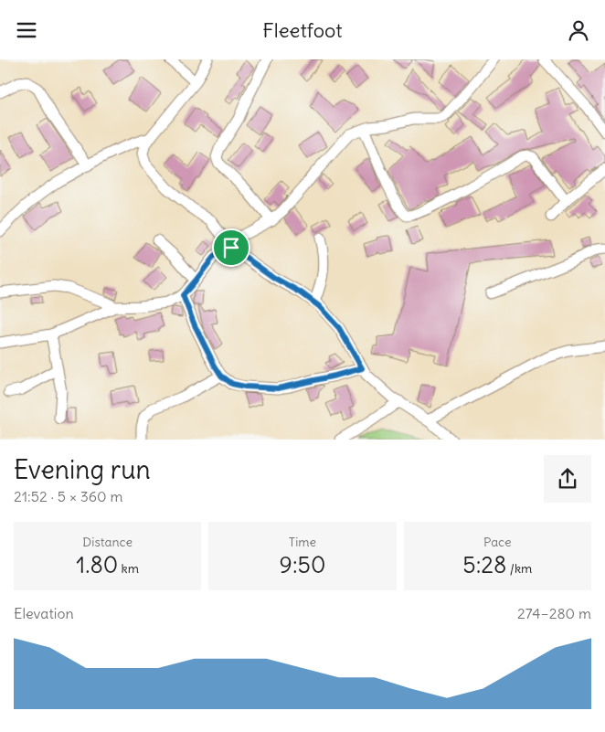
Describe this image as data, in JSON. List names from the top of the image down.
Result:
{
  "page": {
    "header": "Fleetfoot",
    "heading": ["Evening run", "21:52 · 5 × 360 m"],
    "stats": [
      ["Distance", "1.80 km"],
      ["Time", "9:50"],
      ["Pace", "5:28 /km"]
    ],
    "chart": ["Elevation", "274–280 m"]
  }
}
